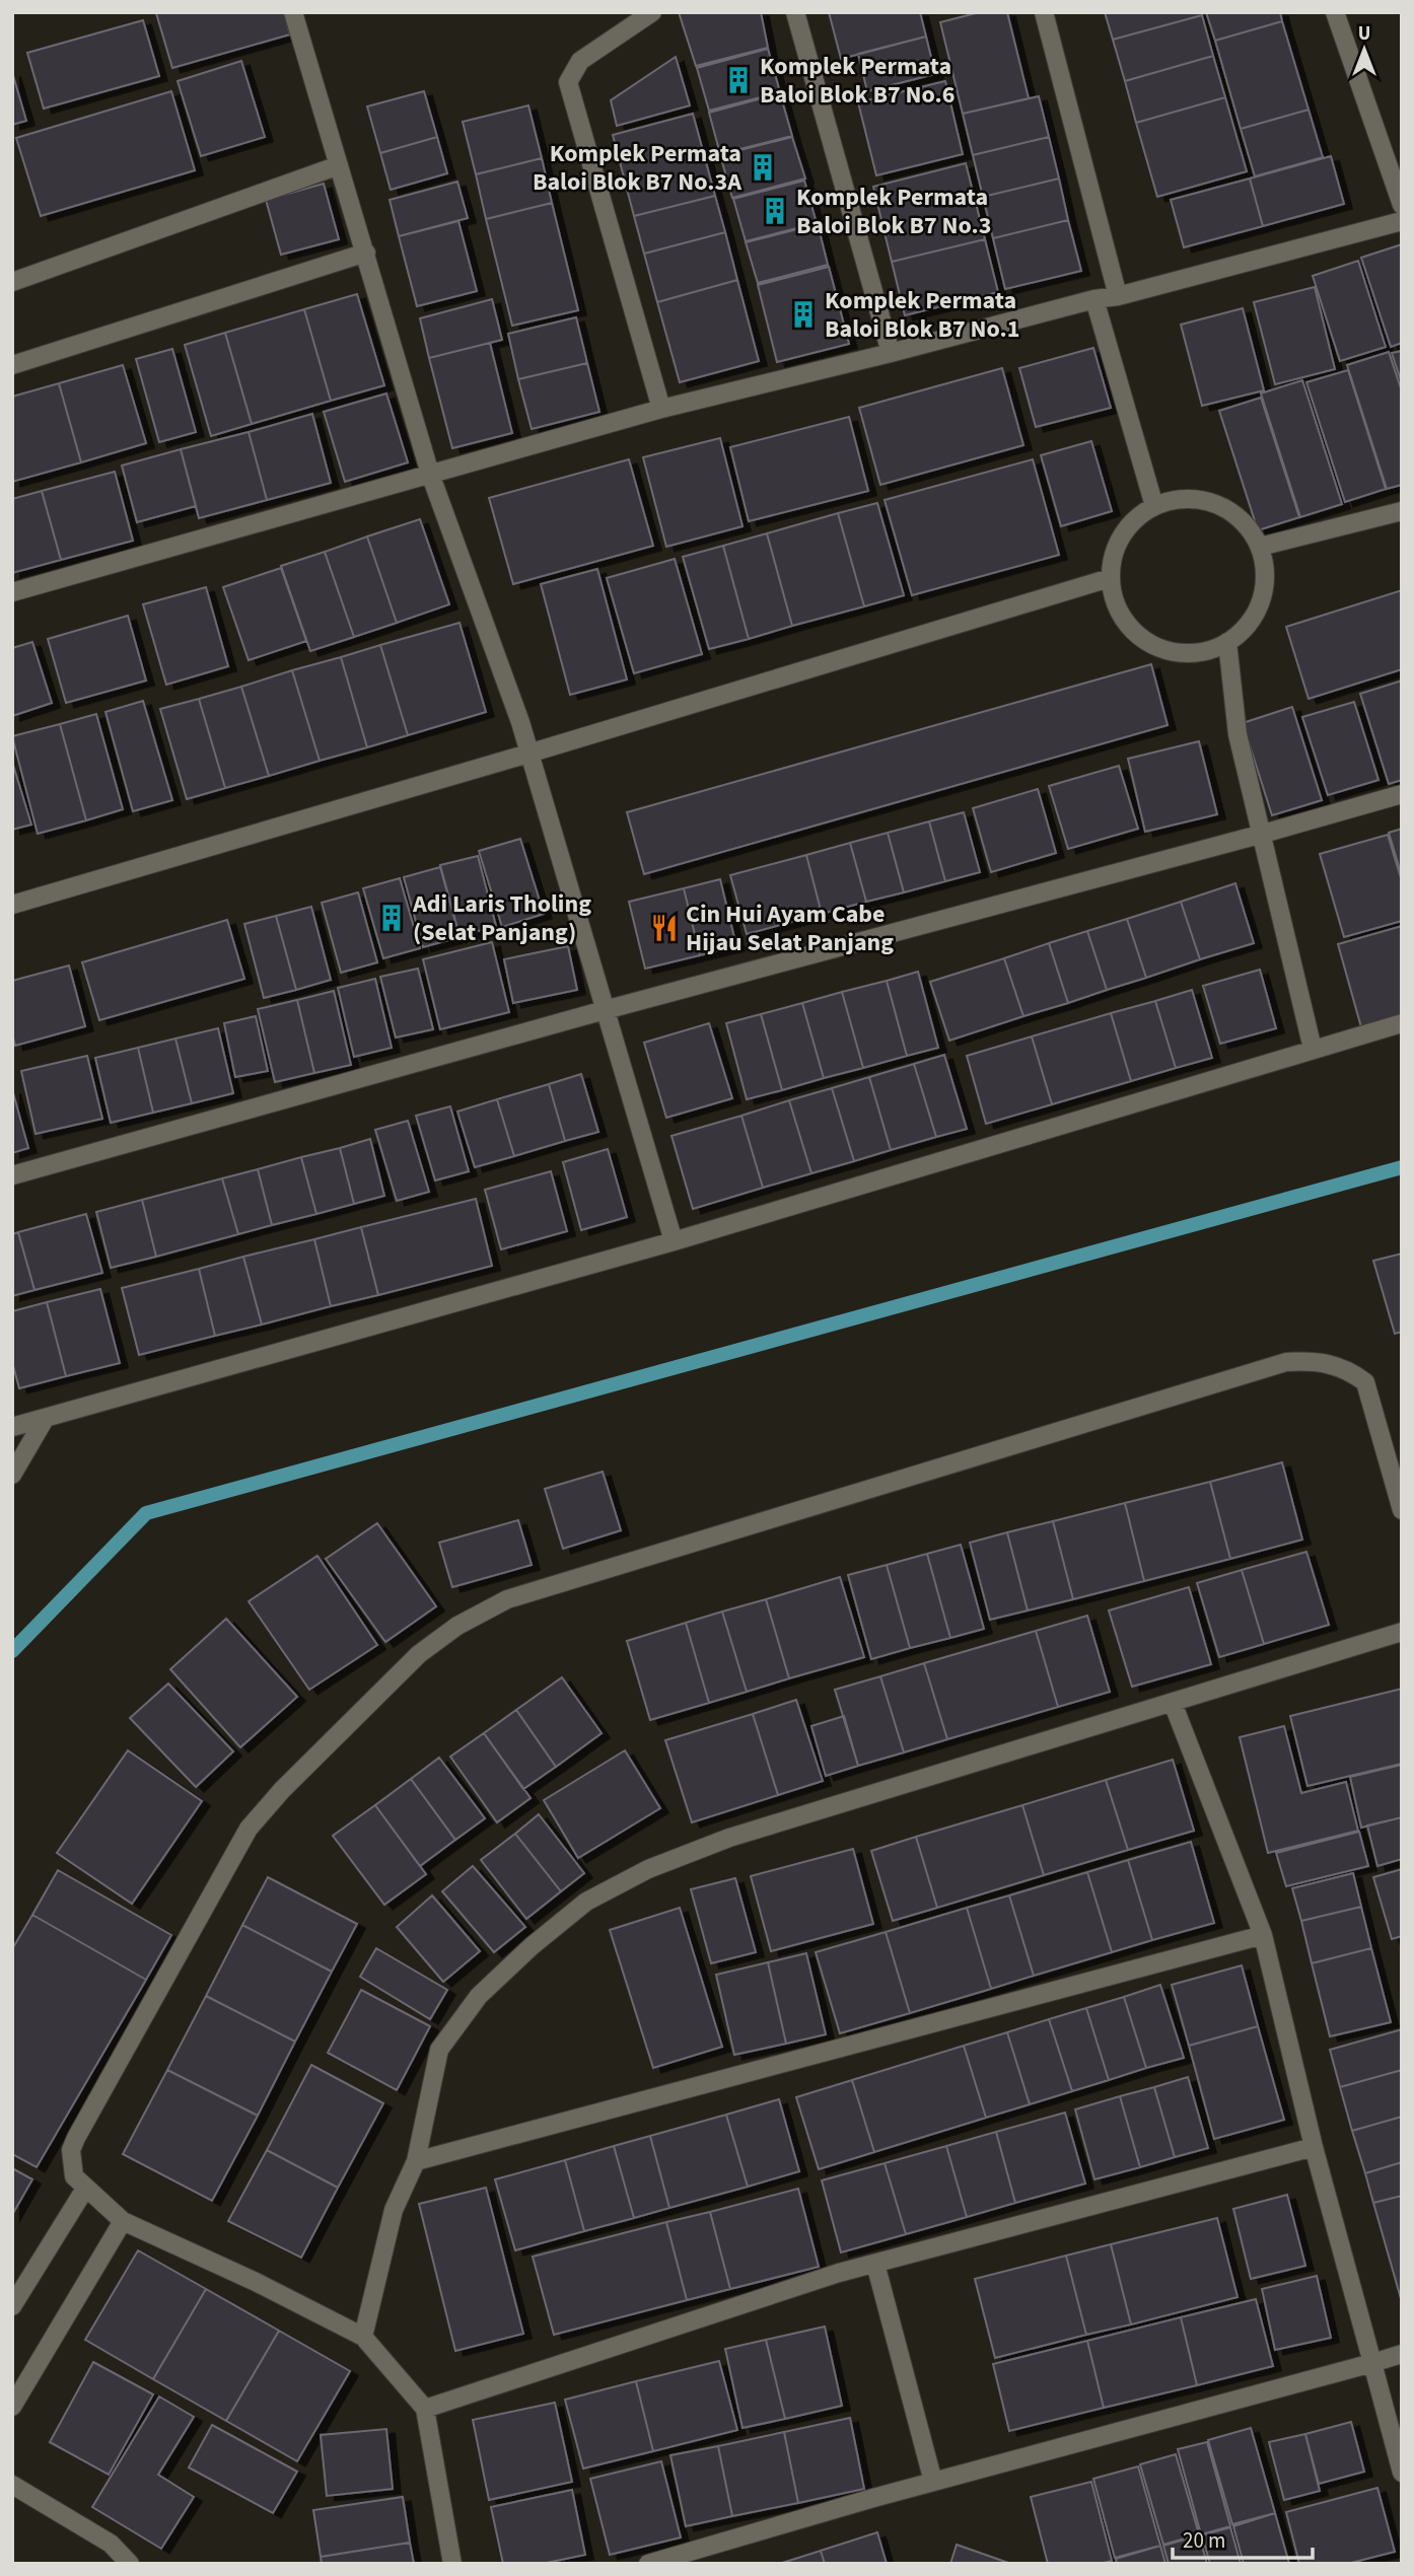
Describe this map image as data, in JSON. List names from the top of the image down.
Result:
{
  "places": {
    "building": [
      "Komplek Permata Baloi Blok B7 No.6",
      "Komplek Permata Baloi Blok B7 No.3A",
      "Komplek Permata Baloi Blok B7 No.3",
      "Komplek Permata Baloi Blok B7 No.1",
      "Adi Laris Tholing (Selat Panjang)"
    ],
    "restaurant": ["Cin Hui Ayam Cabe Hijau Selat Panjang"]
  },
  "scale_bar": "20 m",
  "north": "top"
}
